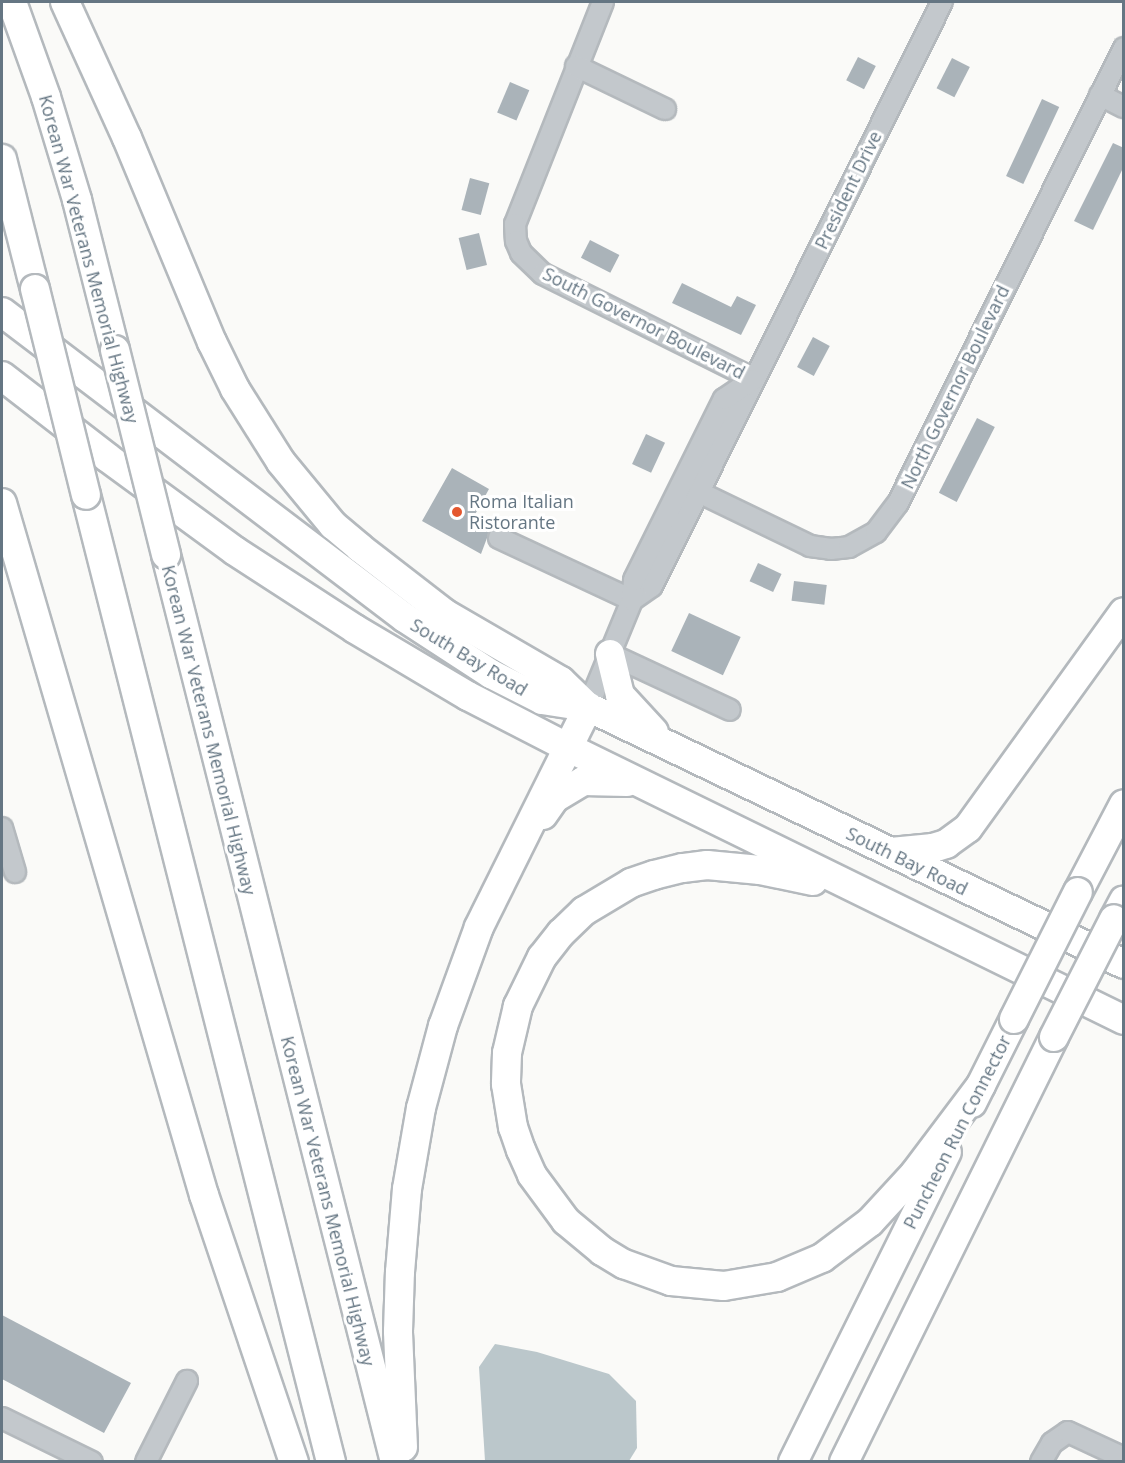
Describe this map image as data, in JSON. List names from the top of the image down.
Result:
{
  "streets": {
    "highway": ["Korean War Veterans Memorial Highway", "South Bay Road", "Puncheon Run Connector"],
    "street": ["President Drive", "South Governor Boulevard", "North Governor Boulevard"]
  },
  "crossings": [
    ["President Drive", "South Governor Boulevard"],
    ["President Drive", "North Governor Boulevard"],
    ["President Drive", "South Bay Road"]
  ],
  "places": ["Roma Italian Ristorante"]
}
